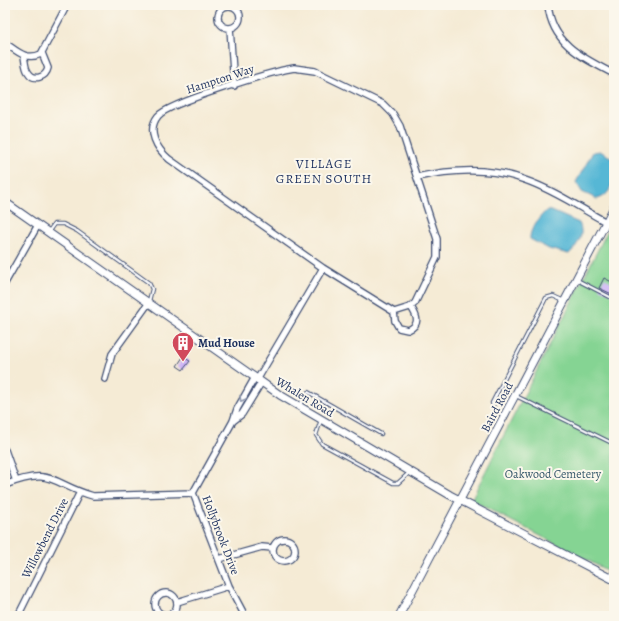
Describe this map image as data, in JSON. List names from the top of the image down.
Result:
{
  "streets": {
    "street": [
      "Hampton Way",
      "Whalen Road",
      "Baird Road",
      "Hollybrook Drive",
      "Willowbend Drive"
    ]
  },
  "crossings": [
    ["Hampton Way", "Hollybrook Drive"],
    ["Whalen Road", "Baird Road"],
    ["Whalen Road", "Hollybrook Drive"]
  ],
  "districts": ["VILLAGE GREEN SOUTH"],
  "parks": ["Oakwood Cemetery"],
  "places": {
    "building": ["Mud House"]
  }
}
